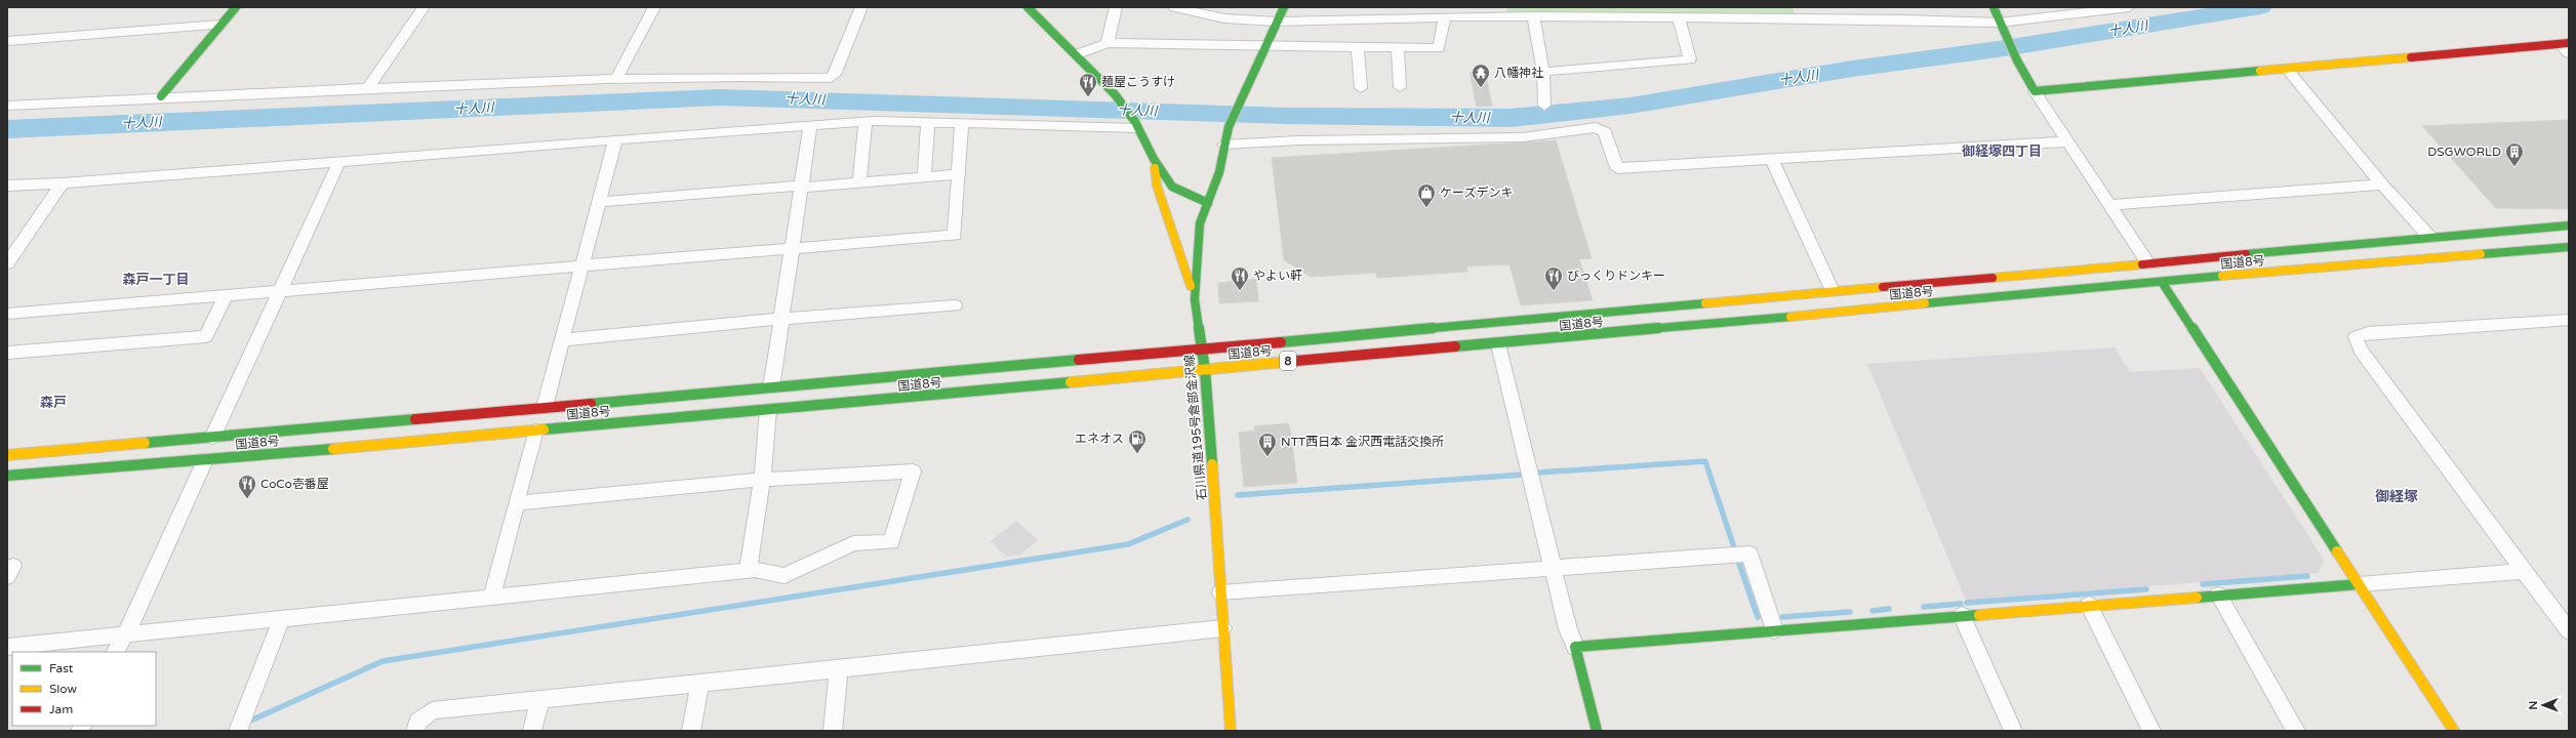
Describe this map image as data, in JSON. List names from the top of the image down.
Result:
{
  "streets": {
    "main road": ["国道8号", "8", "石川県道195号倉部金沢線"]
  },
  "crossings": [
    ["国道8号", "石川県道195号倉部金沢線"]
  ],
  "districts": [
    "御経塚四丁目",
    "森戸一丁目",
    "森戸",
    "御経塚"
  ],
  "water": ["十人川"],
  "places": {
    "temple": ["八幡神社"],
    "restaurant": [
      "麺屋こうすけ",
      "やよい軒",
      "びっくりドンキー",
      "CoCo壱番屋"
    ],
    "building": ["DSGWORLD", "NTT西日本 金沢西電話交換所"],
    "shop": ["ケーズデンキ"],
    "fuel station": ["エネオス"]
  },
  "legend": ["Fast", "Slow", "Jam"],
  "north": "left"
}
